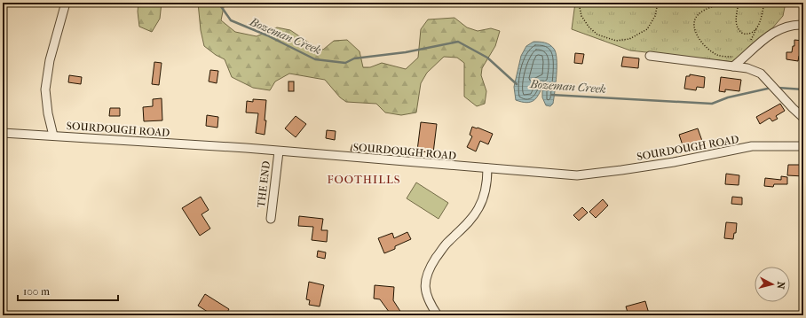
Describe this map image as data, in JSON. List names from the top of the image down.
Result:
{
  "streets": {
    "street": ["SOURDOUGH ROAD", "THE END"]
  },
  "crossings": [
    ["SOURDOUGH ROAD", "THE END"]
  ],
  "districts": ["FOOTHILLS"],
  "water": ["Bozeman Creek"],
  "scale_bar": "100 m",
  "north": "right"
}
